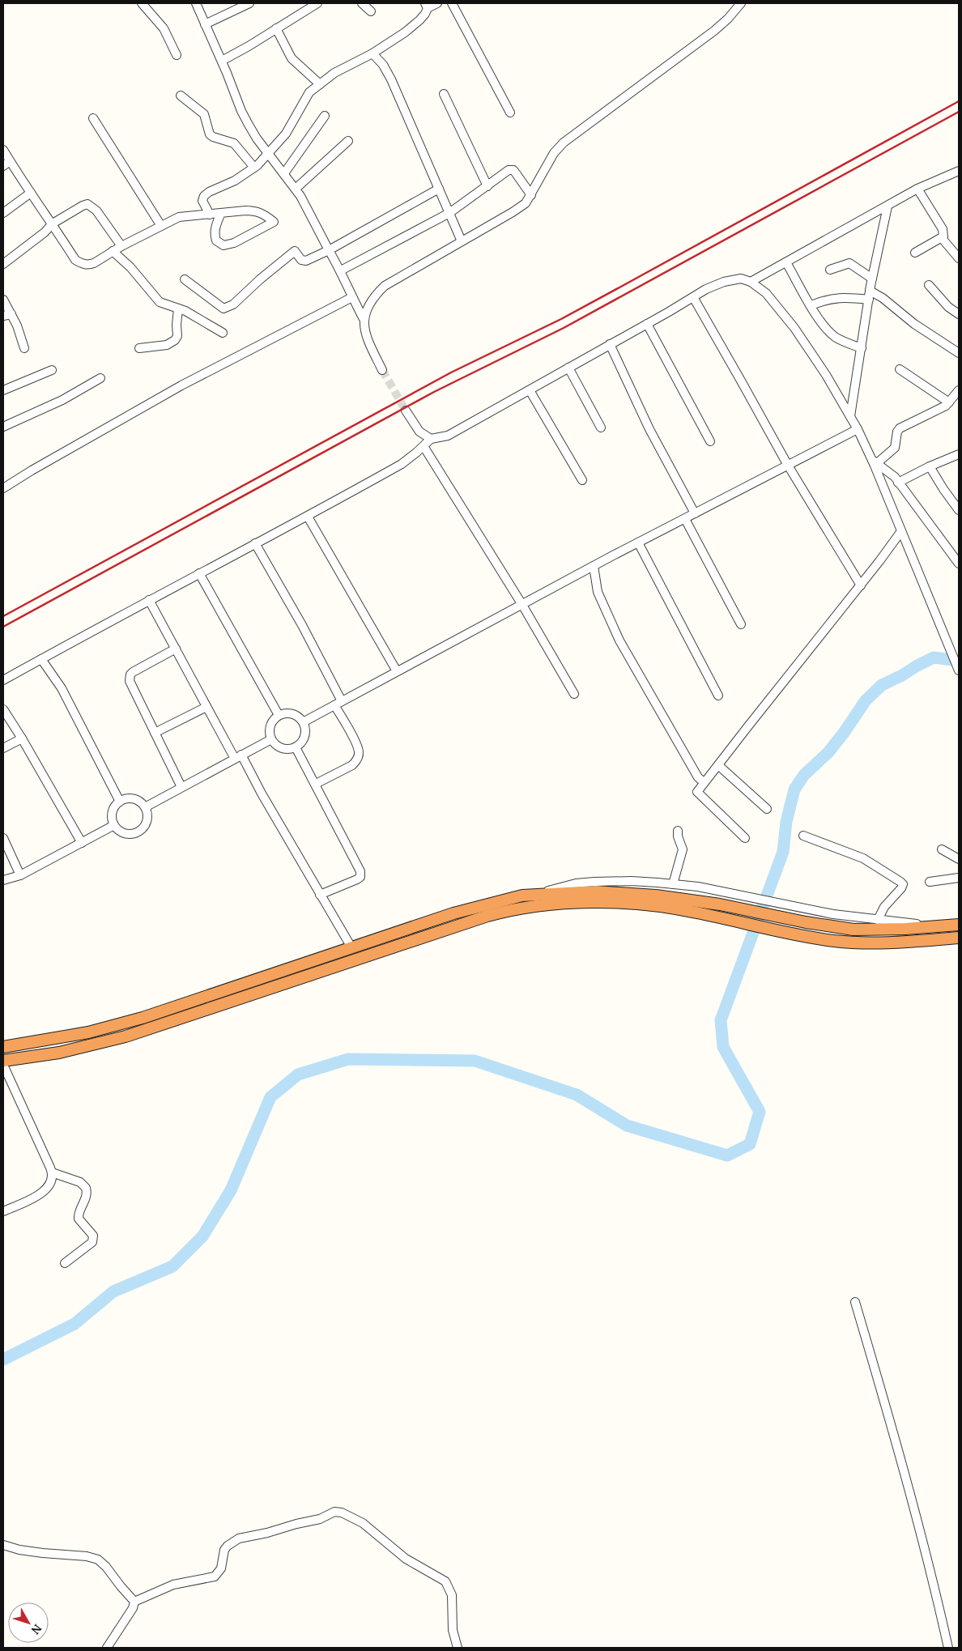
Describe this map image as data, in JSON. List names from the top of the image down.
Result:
{
  "north": "bottom right"
}
